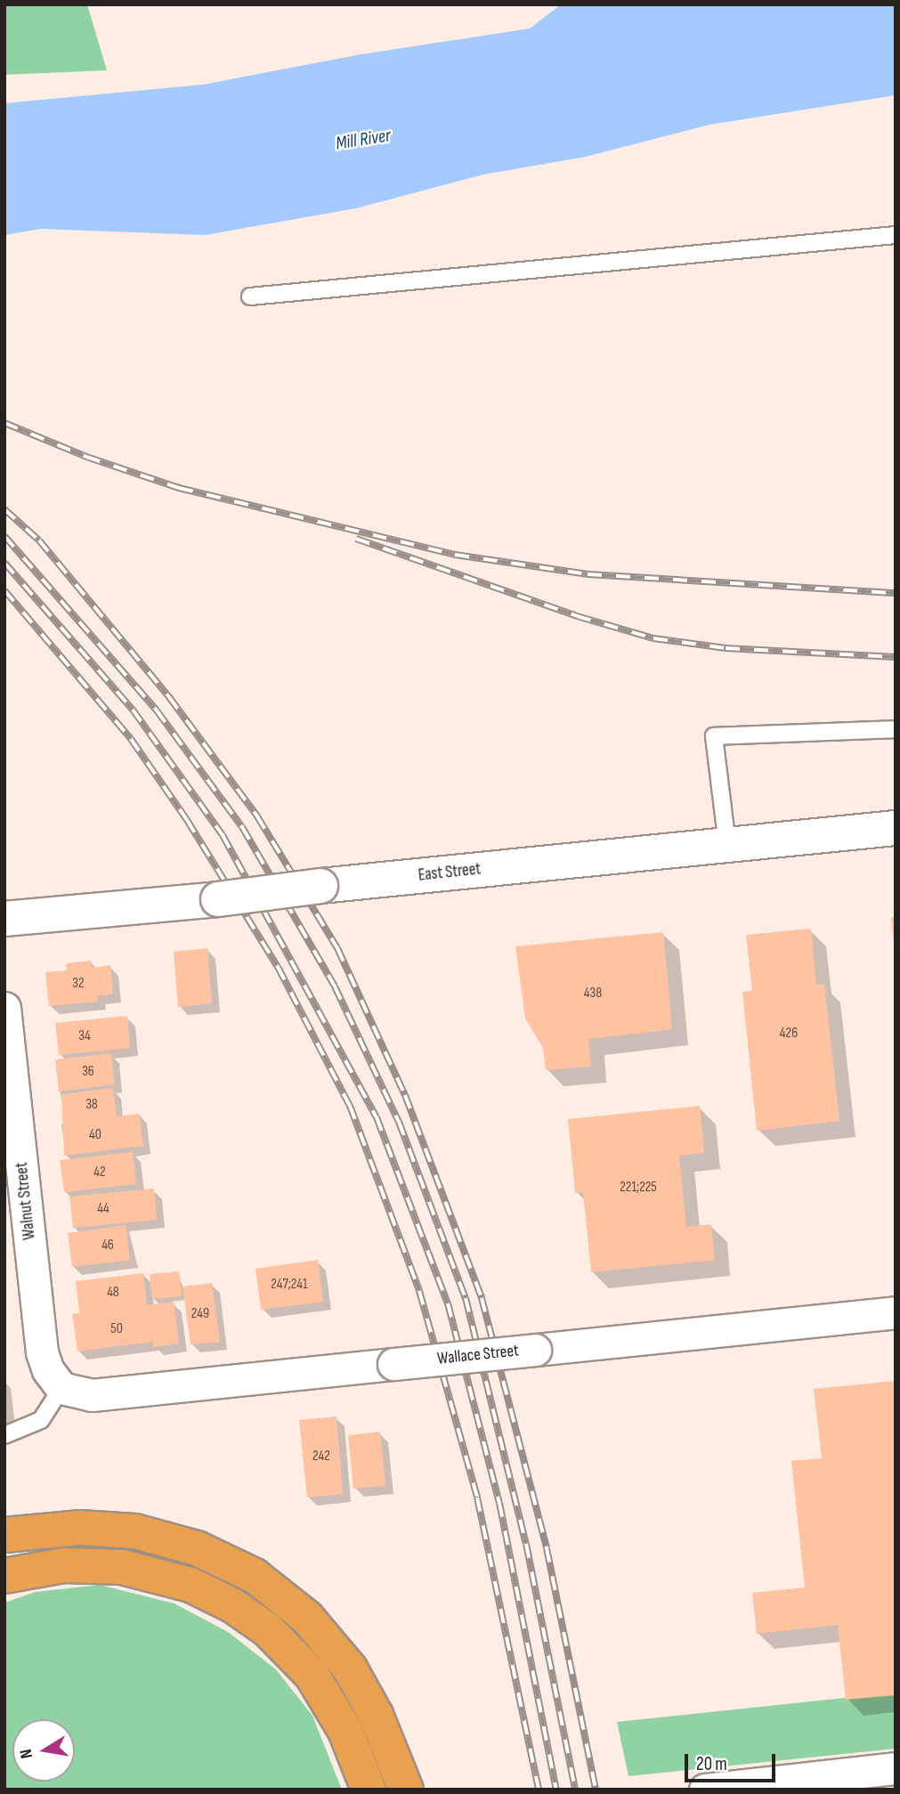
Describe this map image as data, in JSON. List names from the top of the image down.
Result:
{
  "streets": {
    "main road": ["East Street"],
    "street": ["Walnut Street", "Wallace Street"]
  },
  "crossings": [
    ["Walnut Street", "Wallace Street"]
  ],
  "water": ["Mill River"],
  "house_numbers": [
    "32",
    "438",
    "426",
    "34",
    "36",
    "38",
    "40",
    "42",
    "221;225",
    "44",
    "46",
    "247;241",
    "48",
    "249",
    "50",
    "242"
  ],
  "scale_bar": "20 m",
  "north": "left"
}
